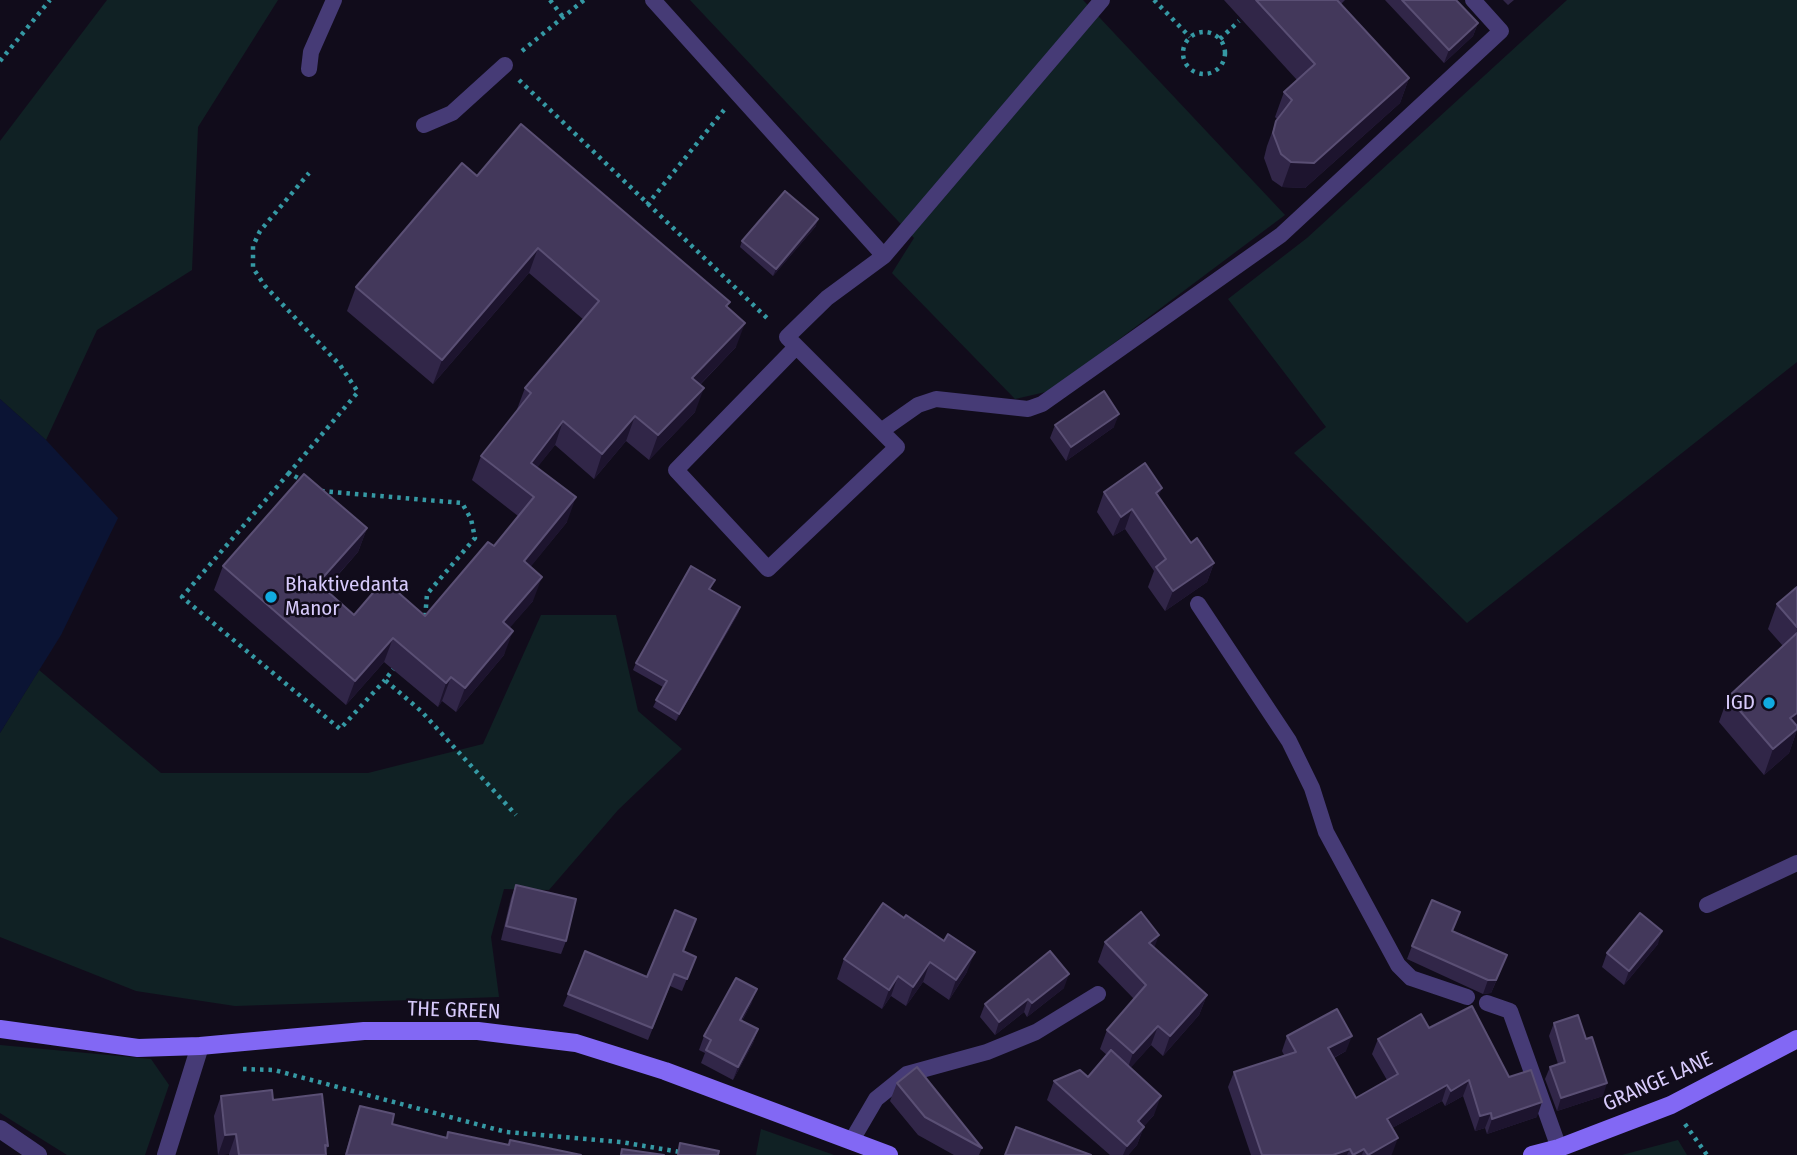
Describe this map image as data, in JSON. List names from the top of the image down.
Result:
{
  "streets": {
    "street": ["THE GREEN", "GRANGE LANE"]
  },
  "places": ["Bhaktivedanta Manor", "IGD"]
}
